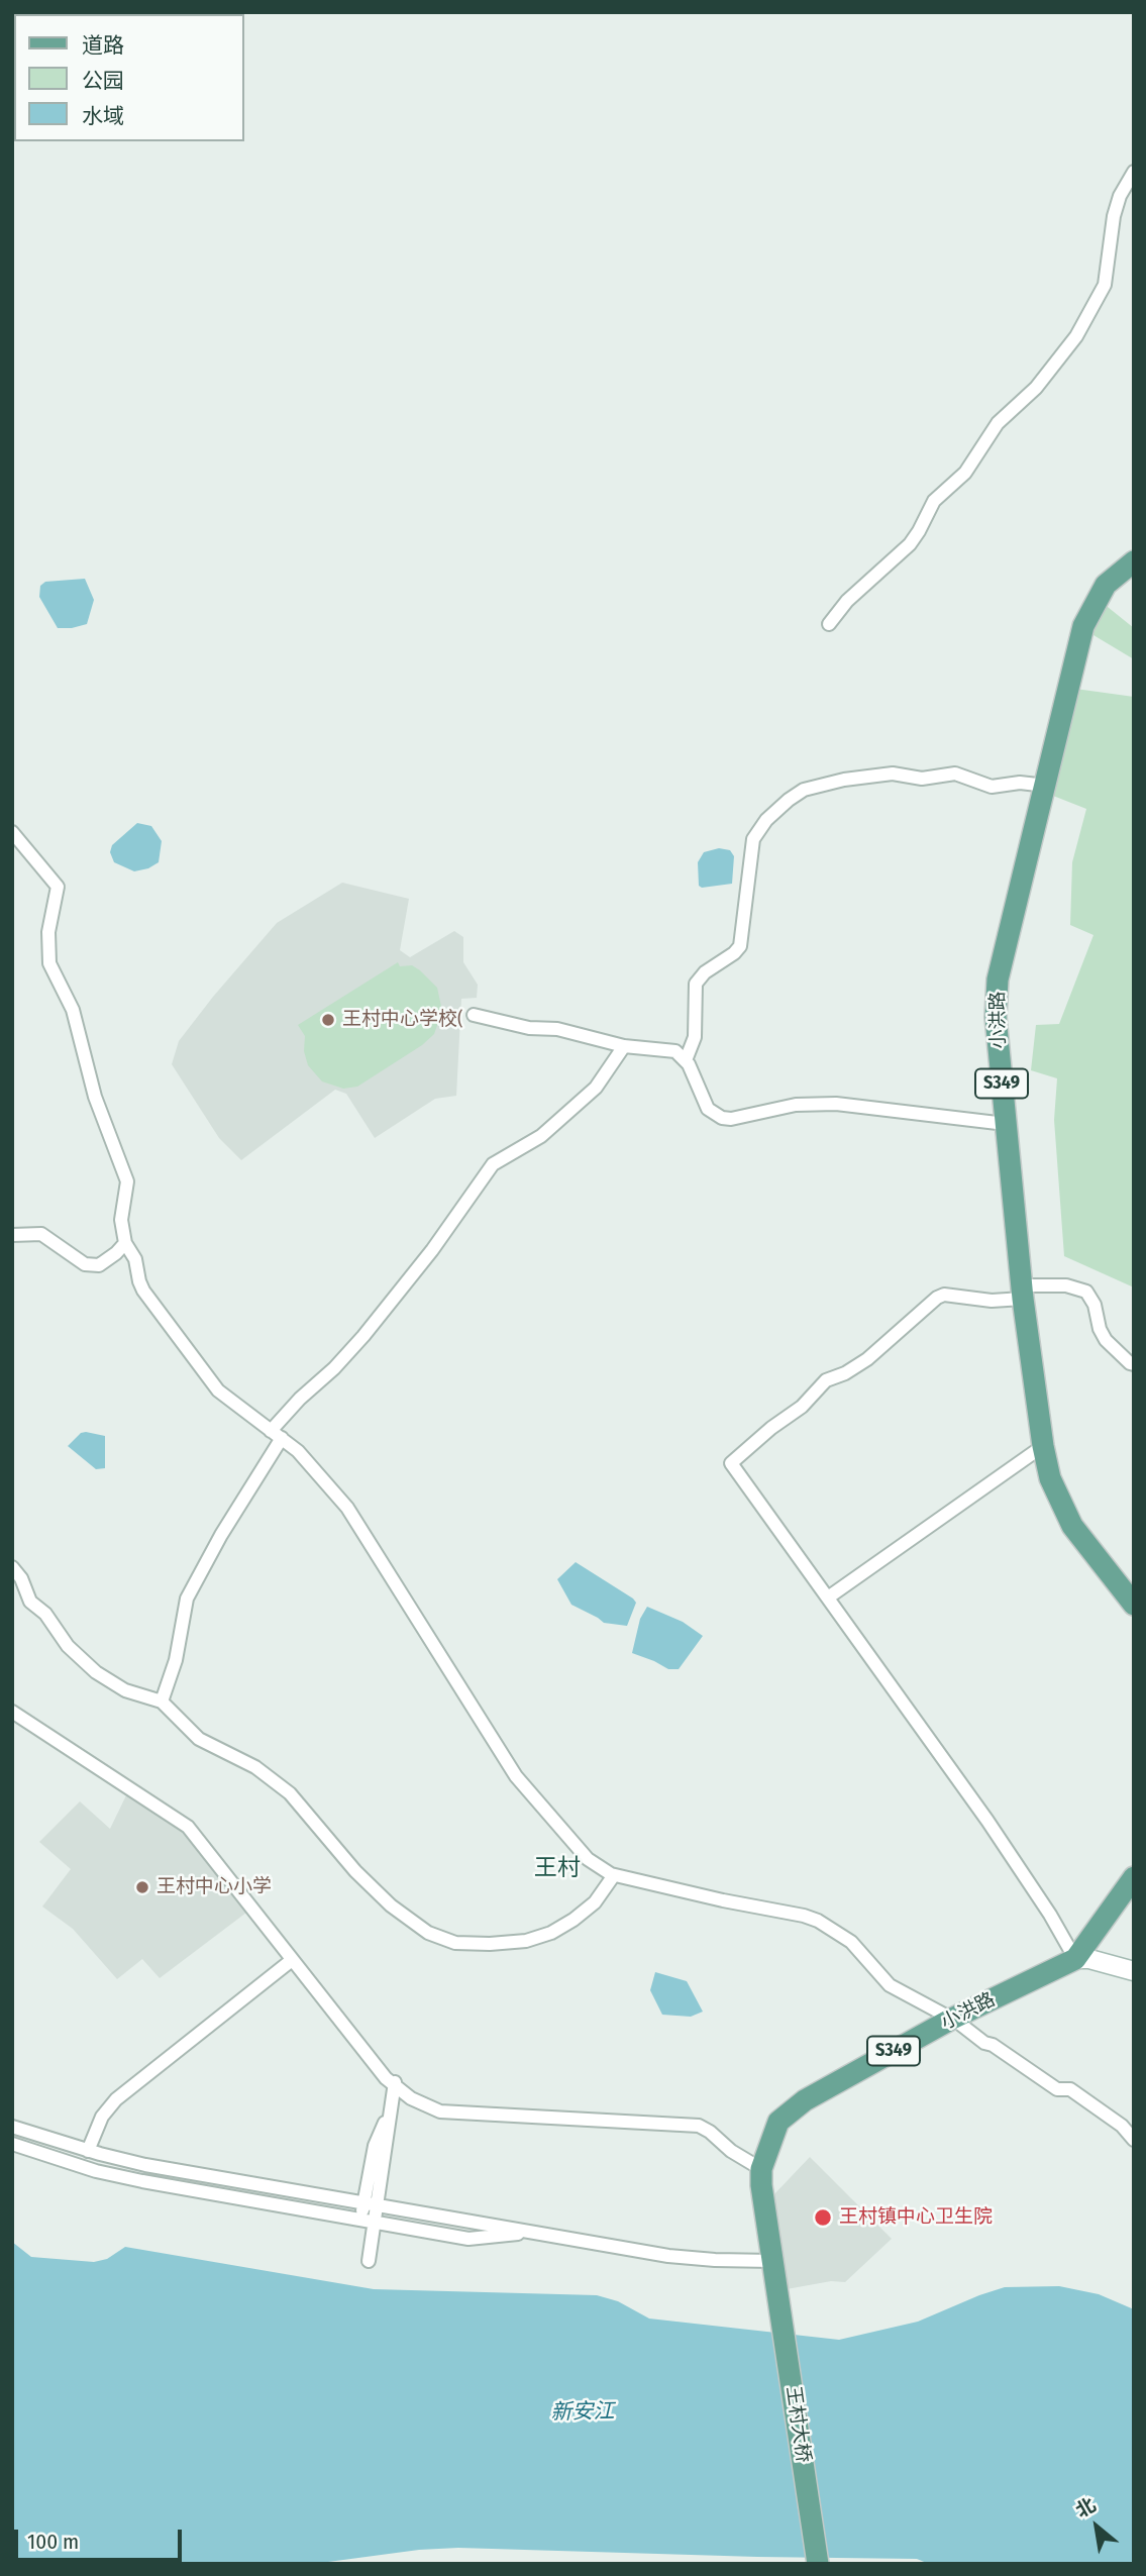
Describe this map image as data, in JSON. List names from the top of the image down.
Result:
{
  "streets": {
    "main road": ["小洪路", "S349", "王村大桥"]
  },
  "crossings": [
    ["小洪路", "王村大桥"]
  ],
  "districts": ["王村"],
  "water": ["新安江"],
  "places": ["王村中心学校(", "王村中心小学", "王村镇中心卫生院"],
  "legend": ["道路", "公园", "水域"],
  "scale_bar": "100 m",
  "north": "top left"
}
